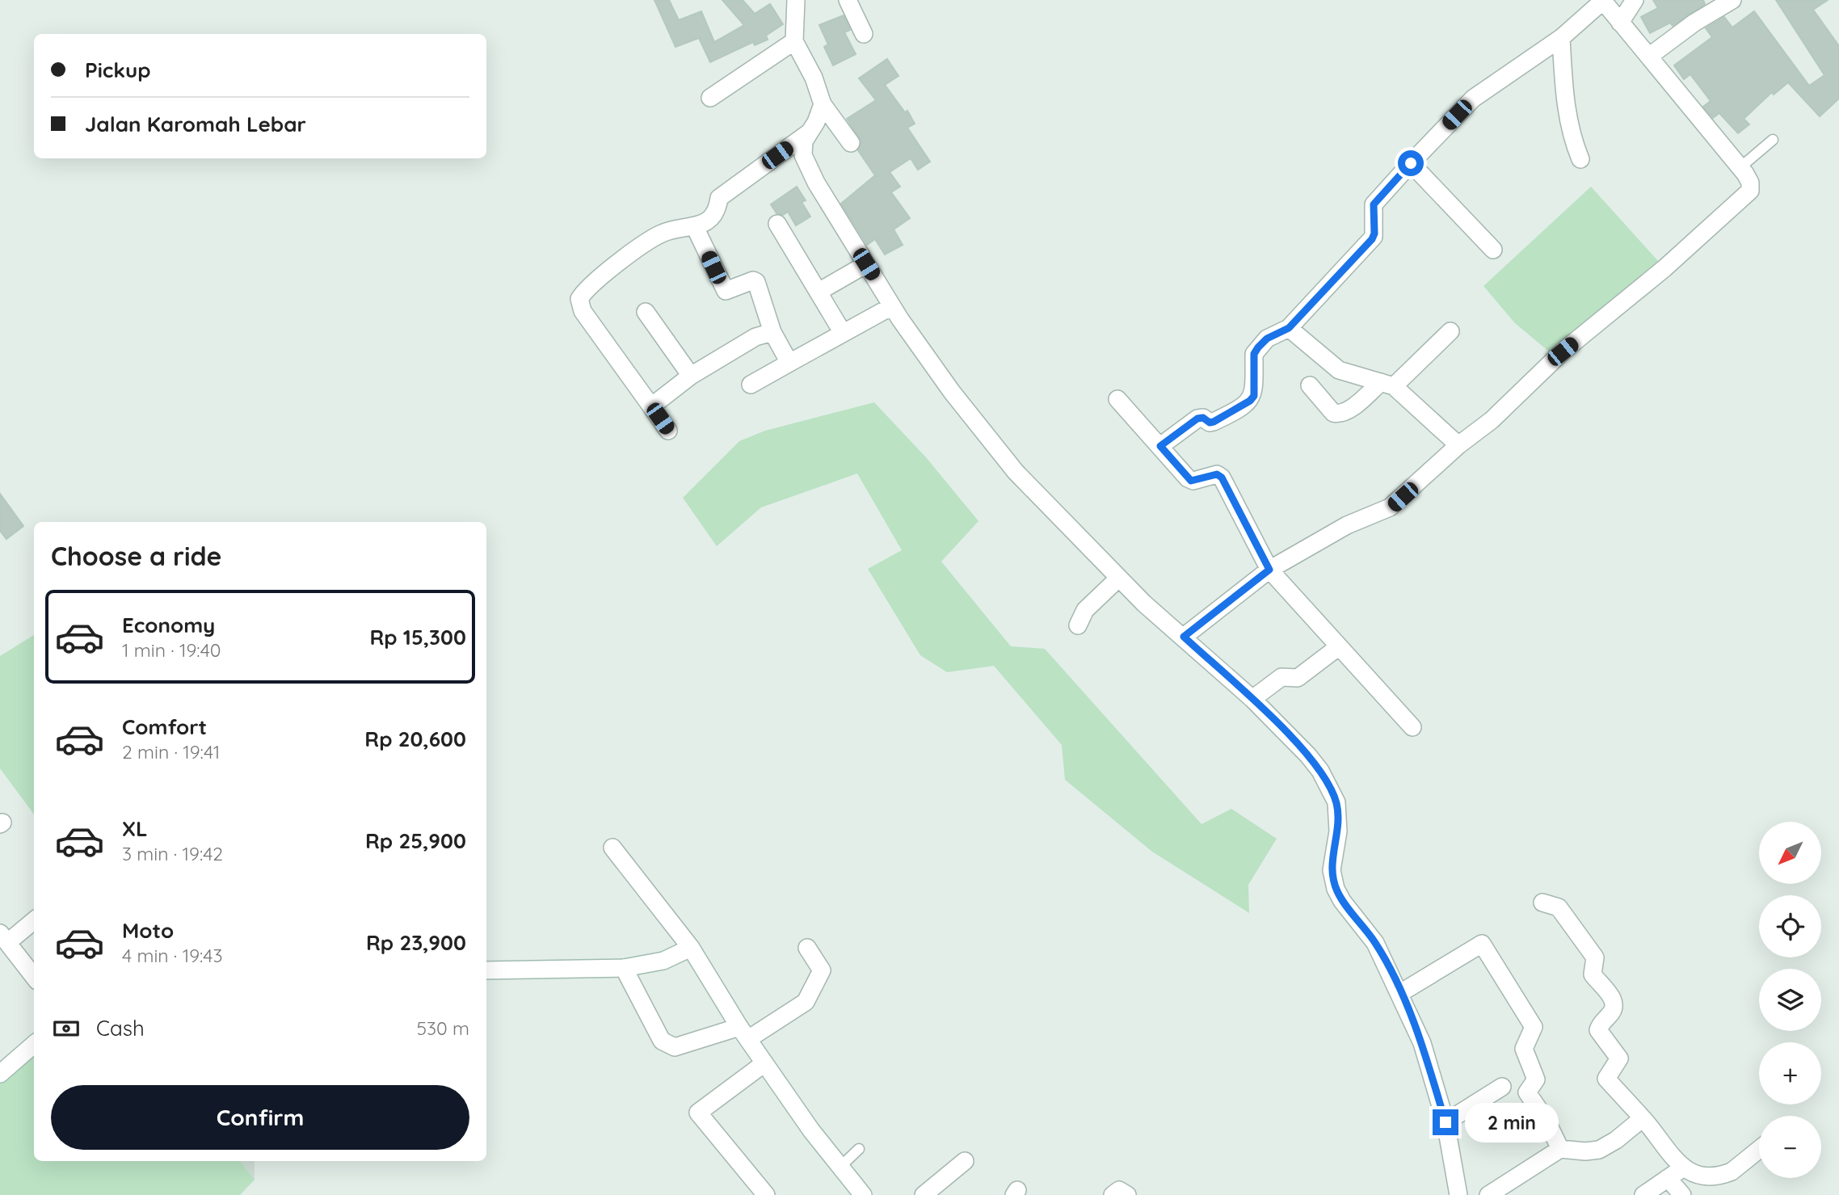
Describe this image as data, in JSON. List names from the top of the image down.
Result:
{
  "north": "bottom left",
  "page": {
    "banner": ["Pickup", "Jalan Karomah Lebar"],
    "heading": "Choose a ride",
    "list": [
      {
        "name": "Economy",
        "note": "1 min · 19:40",
        "value": "Rp 15,300"
      },
      {
        "name": "Comfort",
        "note": "2 min · 19:41",
        "value": "Rp 20,600"
      },
      {
        "name": "XL",
        "note": "3 min · 19:42",
        "value": "Rp 25,900"
      },
      {
        "name": "Moto",
        "note": "4 min · 19:43",
        "value": "Rp 23,900"
      }
    ],
    "map_buttons": ["+", "−"],
    "pay": ["Cash", "530 m"],
    "buttons": "Confirm",
    "bubble": "2 min"
  }
}
